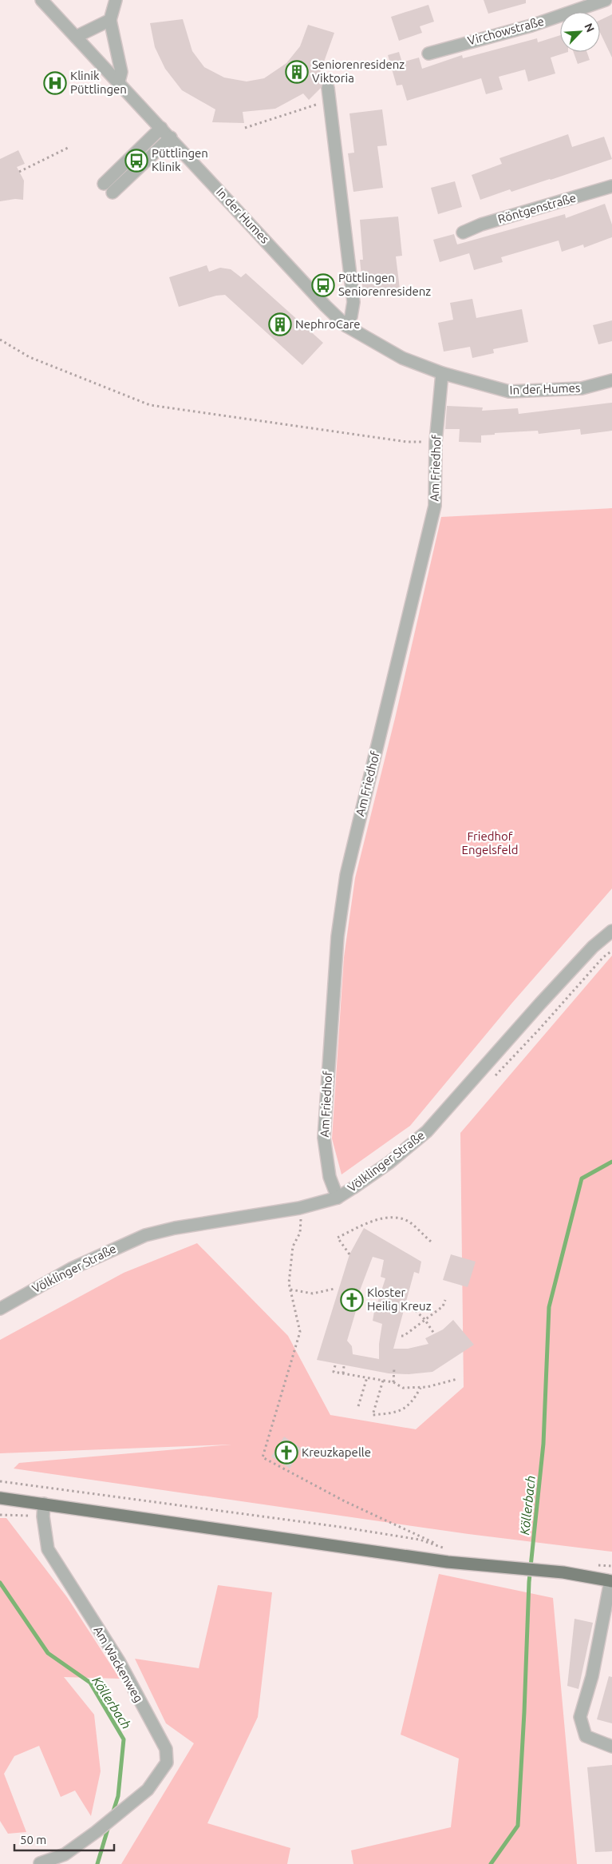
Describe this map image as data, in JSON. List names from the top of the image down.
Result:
{
  "streets": {
    "street": [
      "Virchowstraße",
      "Röntgenstraße",
      "In der Humes",
      "Am Friedhof",
      "Völklinger Straße",
      "Am Wackenweg"
    ]
  },
  "crossings": [
    ["In der Humes", "Am Friedhof"],
    ["Am Friedhof", "Völklinger Straße"]
  ],
  "water": ["Köllerbach"],
  "parks": ["Friedhof Engelsfeld"],
  "places": {
    "building": ["Seniorenresidenz Viktoria", "NephroCare"],
    "hospital": ["Klinik Püttlingen"],
    "bus stop": ["Püttlingen Klinik", "Püttlingen Seniorenresidenz"],
    "church": ["Kloster Heilig Kreuz", "Kreuzkapelle"]
  },
  "scale_bar": "50 m",
  "north": "top right"
}
